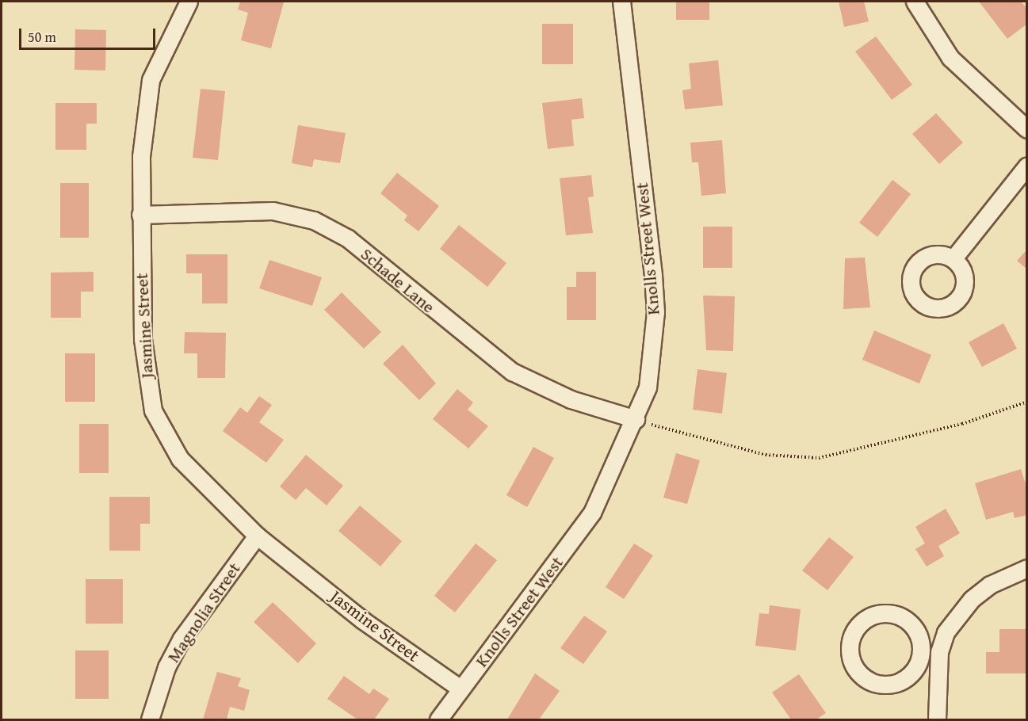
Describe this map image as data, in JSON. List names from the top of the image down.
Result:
{
  "streets": {
    "street": [
      "Knolls Street West",
      "Schade Lane",
      "Jasmine Street",
      "Magnolia Street"
    ]
  },
  "crossings": [
    ["Knolls Street West", "Schade Lane"],
    ["Knolls Street West", "Jasmine Street"],
    ["Schade Lane", "Jasmine Street"],
    ["Jasmine Street", "Magnolia Street"]
  ],
  "scale_bar": "50 m"
}
